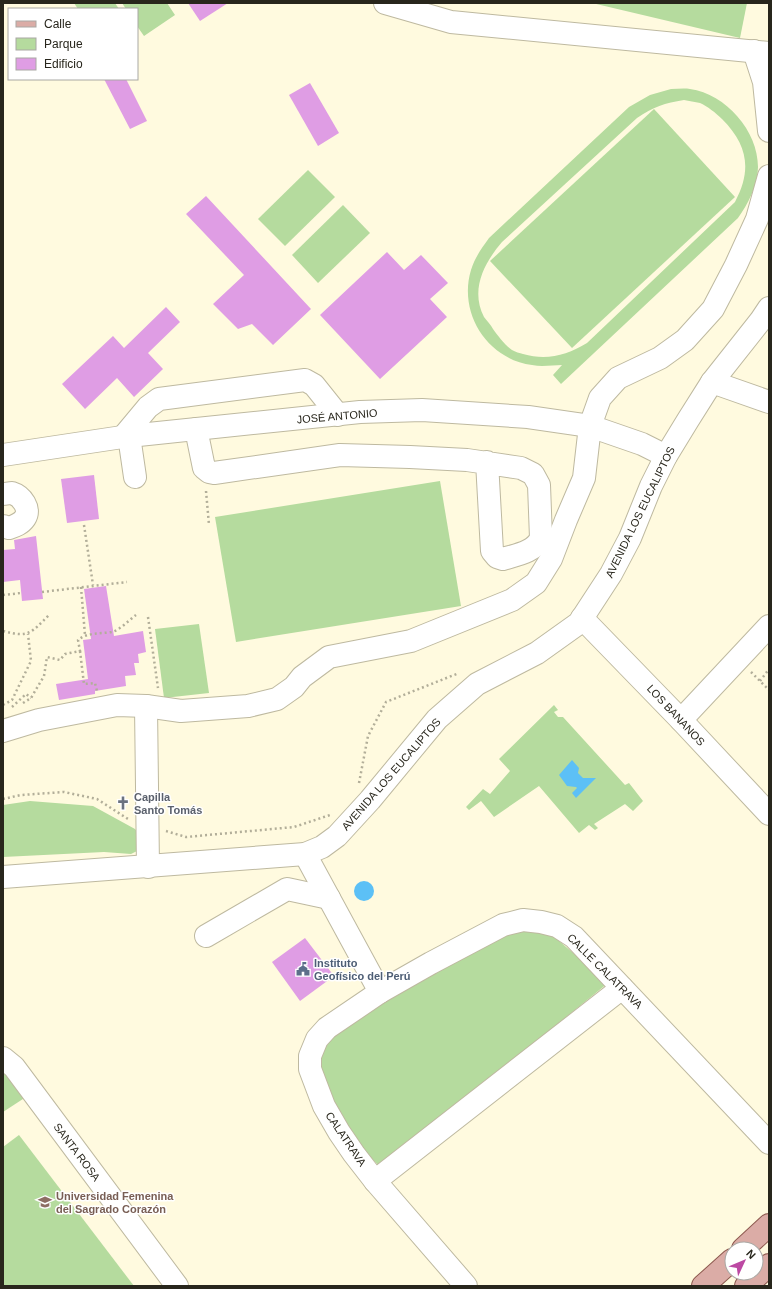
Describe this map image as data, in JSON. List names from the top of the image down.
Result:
{
  "streets": {
    "street": [
      "JOSÉ ANTONIO",
      "AVENIDA LOS EUCALIPTOS",
      "LOS BANANOS",
      "CALLE CALATRAVA",
      "CALATRAVA",
      "SANTA ROSA"
    ]
  },
  "crossings": [
    ["JOSÉ ANTONIO", "AVENIDA LOS EUCALIPTOS"],
    ["AVENIDA LOS EUCALIPTOS", "LOS BANANOS"],
    ["CALLE CALATRAVA", "CALATRAVA"]
  ],
  "places": {
    "church": ["Capilla Santo Tomás"],
    "public building": ["Instituto Geofísico del Perú"],
    "school or university": ["Universidad Femenina del Sagrado Corazón"]
  },
  "legend": ["Calle", "Parque", "Edificio"],
  "north": "top right"
}
